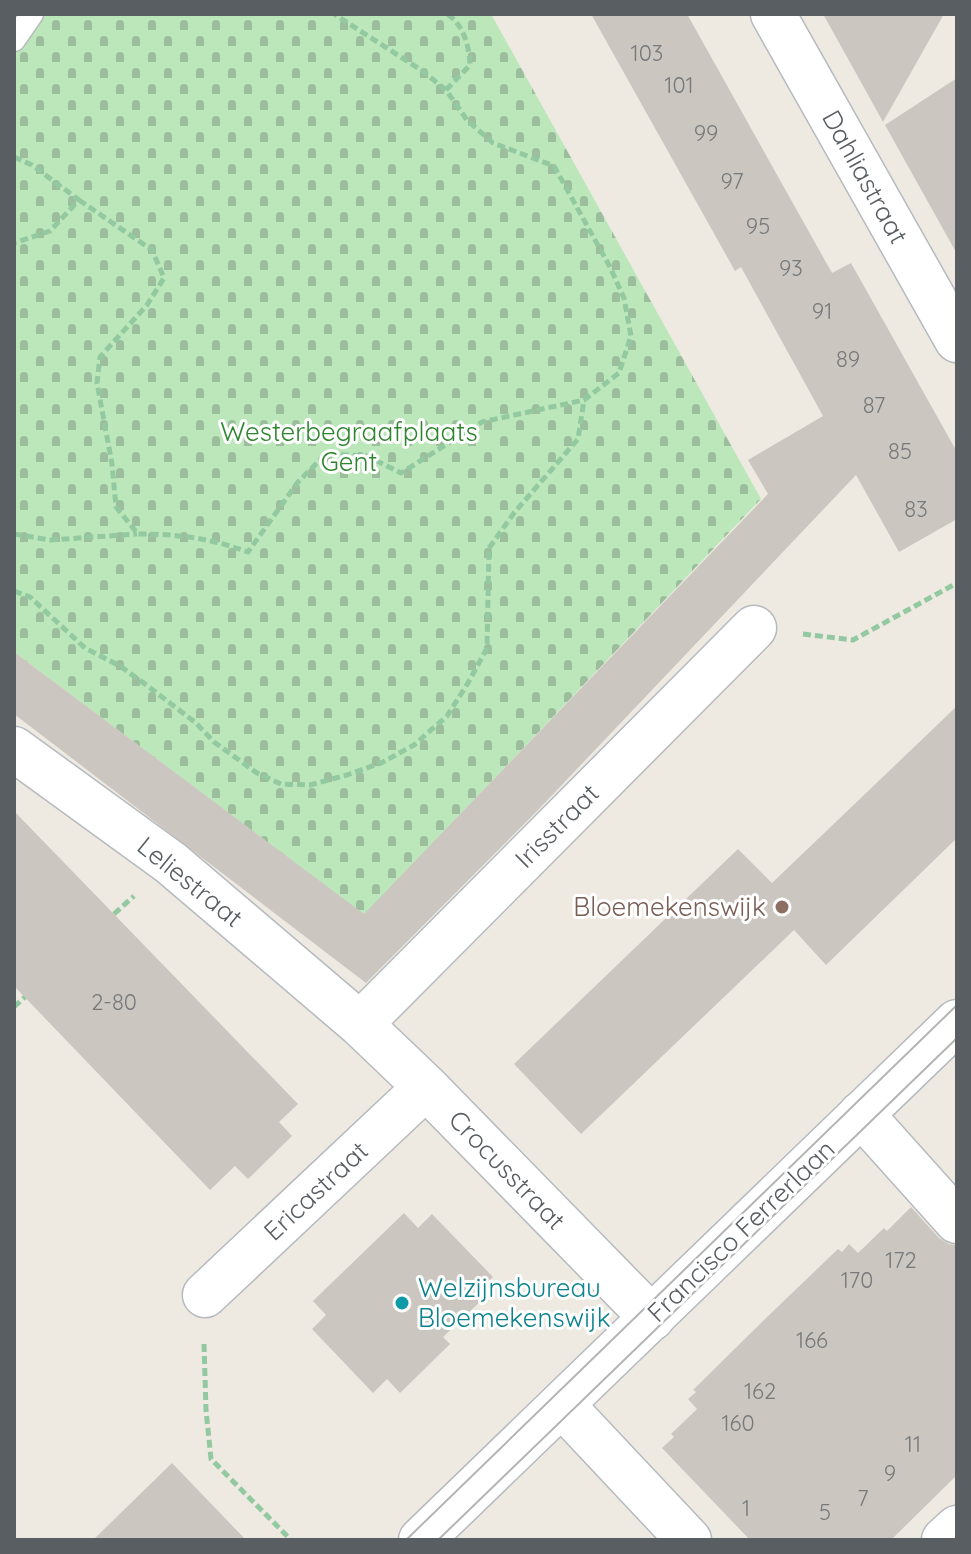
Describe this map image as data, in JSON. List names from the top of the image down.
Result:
{
  "streets": {
    "street": [
      "Dahliastraat",
      "Irisstraat",
      "Leliestraat",
      "Crocusstraat",
      "Ericastraat",
      "Francisco Ferrerlaan"
    ]
  },
  "crossings": [
    ["Irisstraat", "Leliestraat"],
    ["Irisstraat", "Crocusstraat"],
    ["Leliestraat", "Crocusstraat"],
    ["Crocusstraat", "Ericastraat"],
    ["Crocusstraat", "Francisco Ferrerlaan"]
  ],
  "parks": ["Westerbegraafplaats Gent"],
  "places": ["Bloemekenswijk", "Welzijnsbureau Bloemekenswijk"],
  "house_numbers": [
    "103",
    "101",
    "99",
    "97",
    "95",
    "93",
    "91",
    "89",
    "87",
    "85",
    "83",
    "2-80",
    "172",
    "170",
    "166",
    "162",
    "160",
    "11",
    "9",
    "7",
    "1",
    "5"
  ]
}
